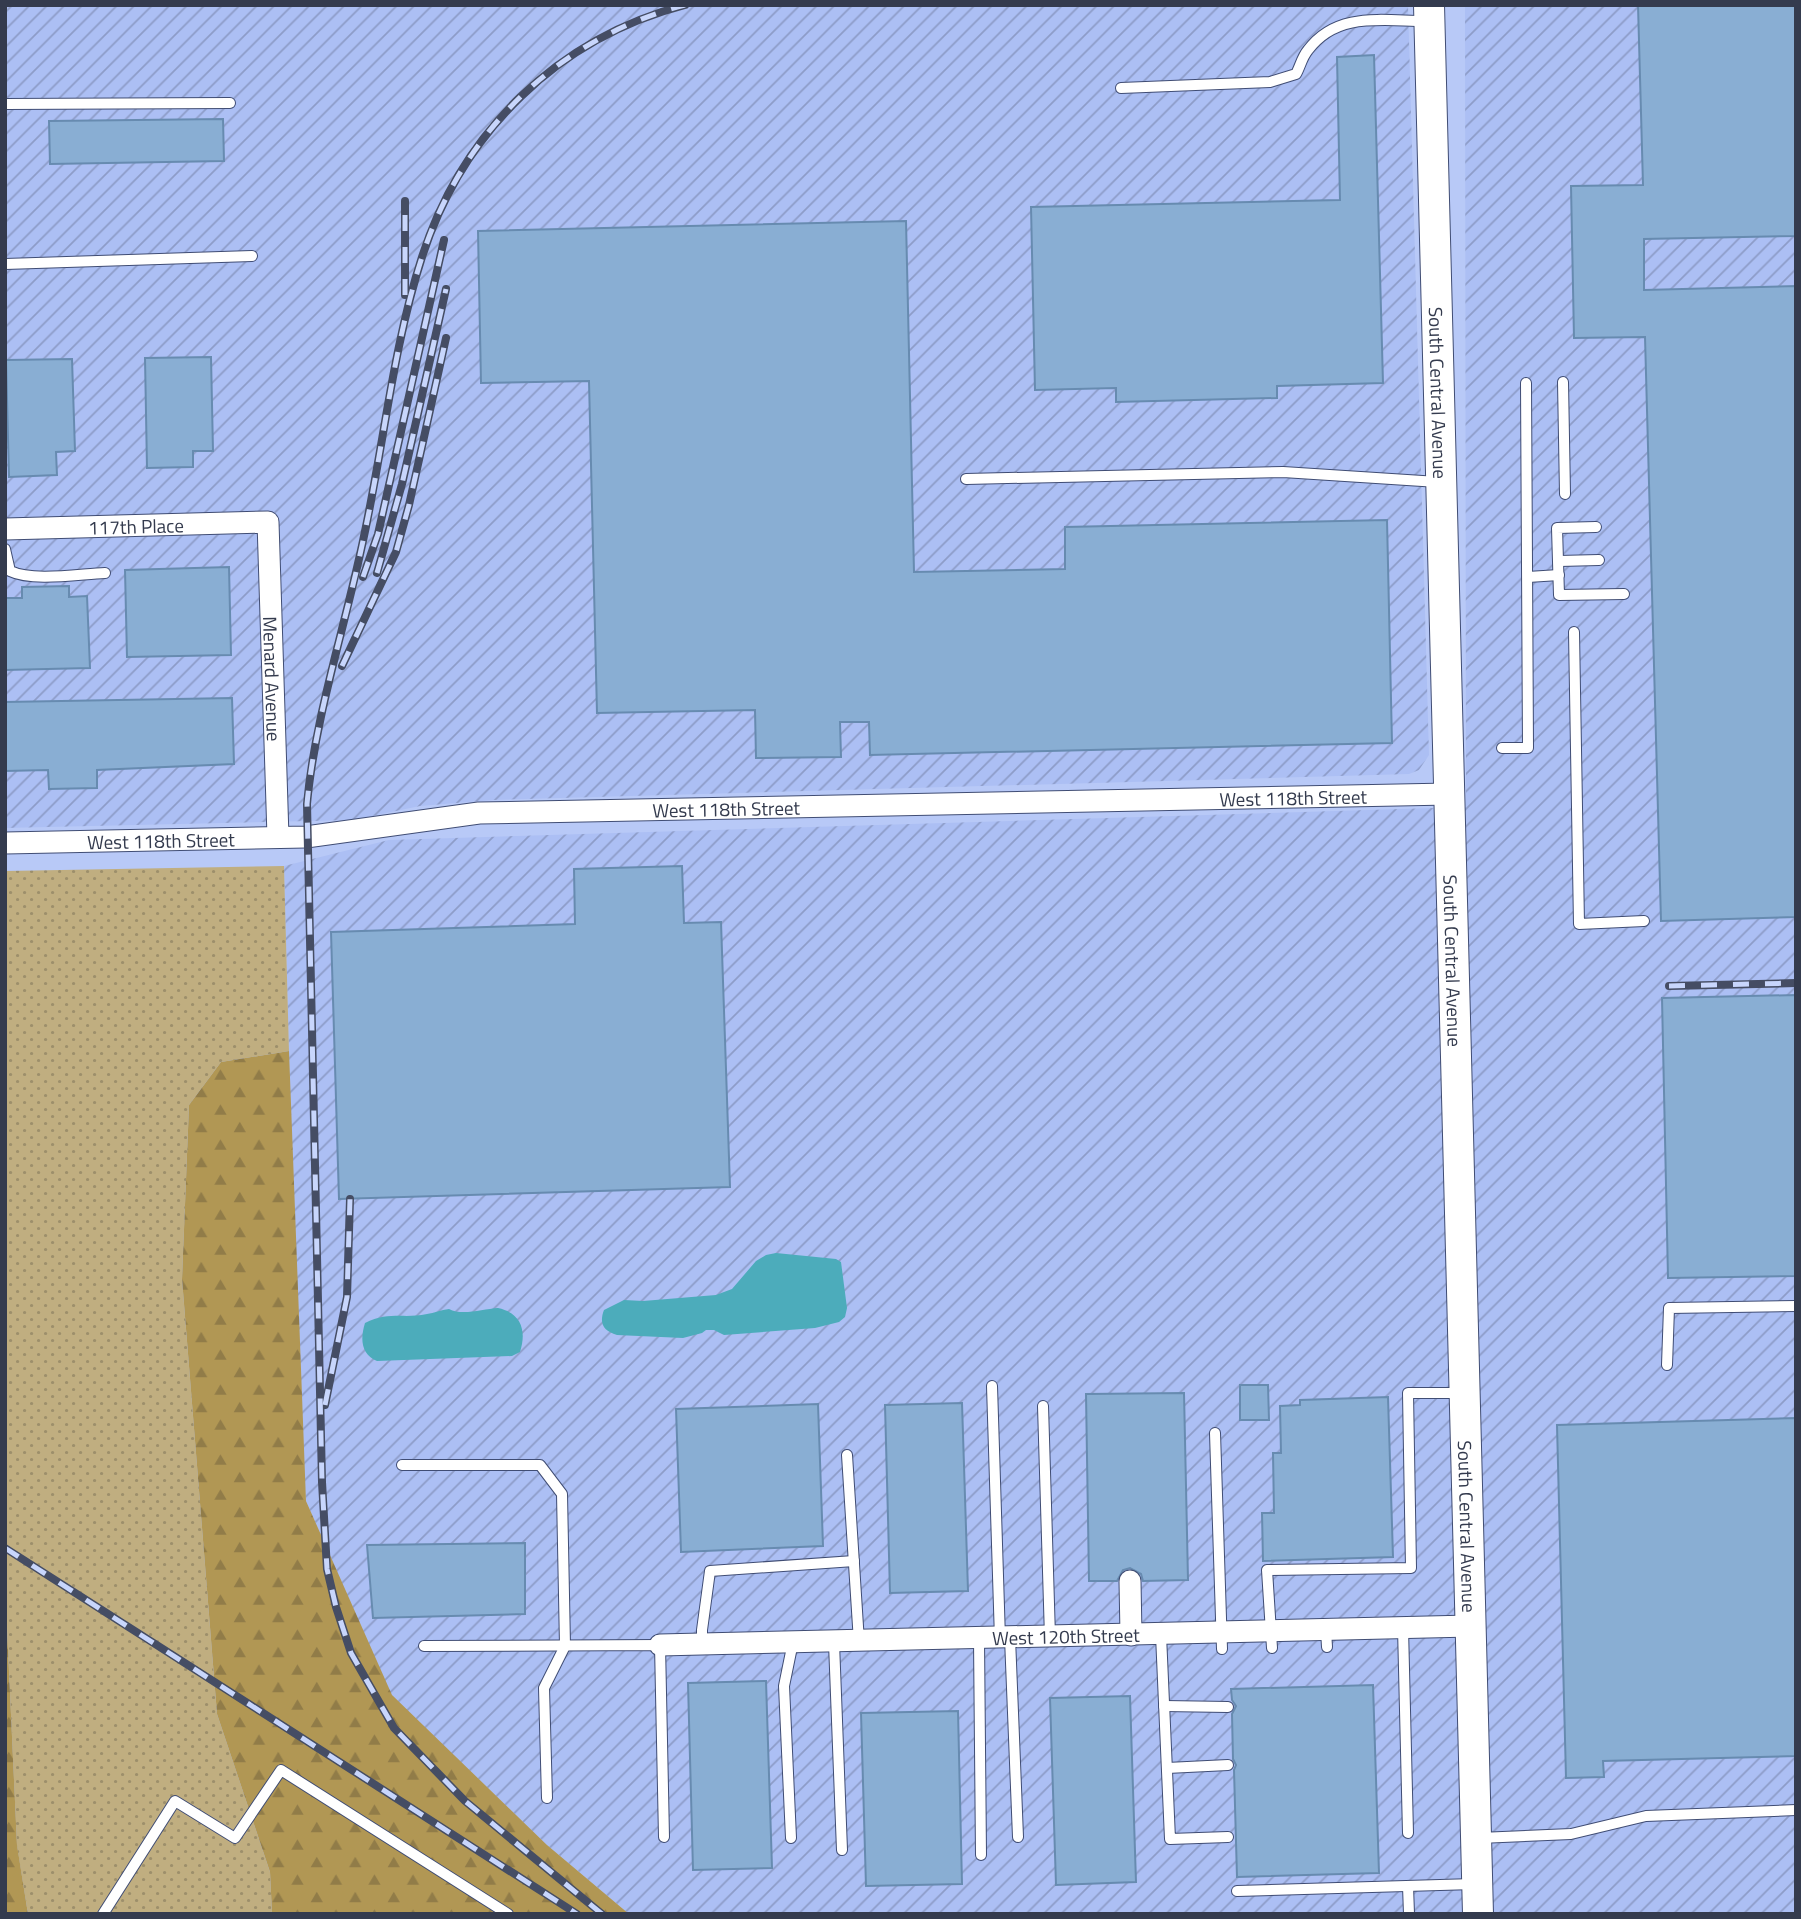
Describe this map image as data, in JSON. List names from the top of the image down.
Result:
{
  "streets": {
    "street": [
      "South Central Avenue",
      "117th Place",
      "Menard Avenue",
      "West 118th Street",
      "West 120th Street"
    ]
  },
  "crossings": [
    ["South Central Avenue", "West 118th Street"],
    ["South Central Avenue", "West 120th Street"],
    ["117th Place", "Menard Avenue"],
    ["Menard Avenue", "West 118th Street"]
  ]
}
